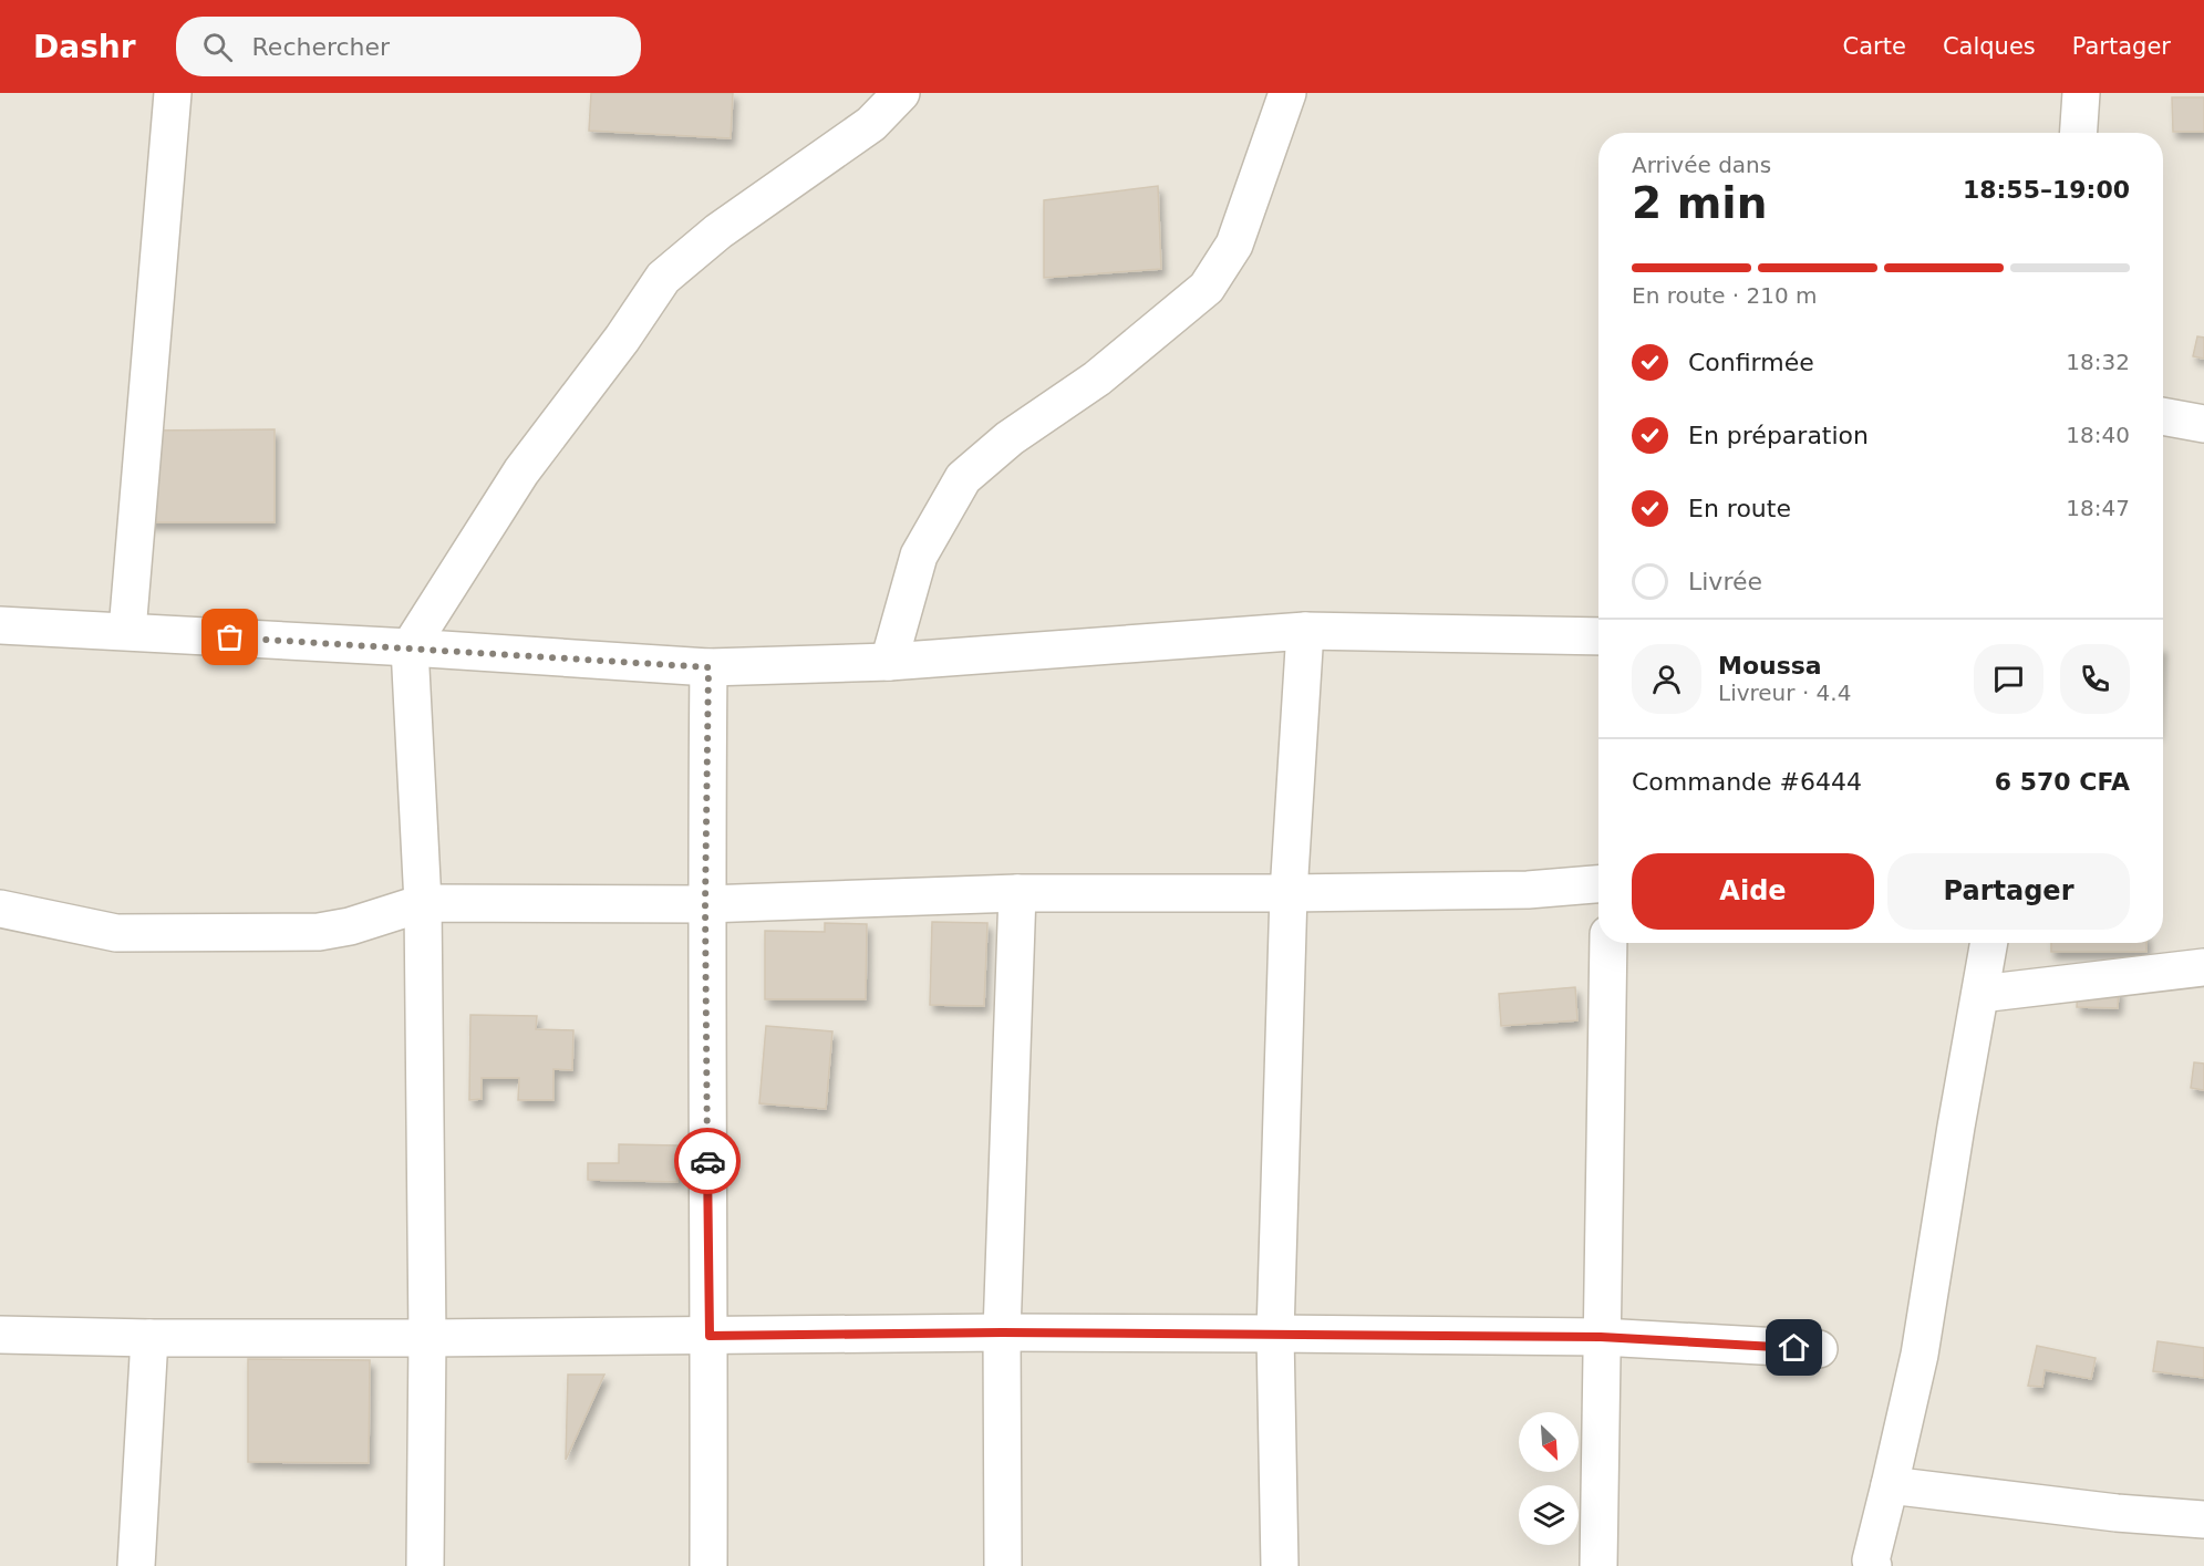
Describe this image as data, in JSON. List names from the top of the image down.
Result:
{
  "north": "bottom right",
  "page": {
    "header": "Dashr",
    "search": "Rechercher",
    "nav": ["Carte", "Calques", "Partager"],
    "heading": ["2 min", "Arrivée dans", "18:55–19:00"],
    "panel": [
      "Moussa",
      "Livreur · 4.4",
      "Commande #6444",
      "6 570 CFA"
    ],
    "bar": "En route · 210 m",
    "list": [
      ["Confirmée", "18:32"],
      ["En préparation", "18:40"],
      ["En route", "18:47"],
      "Livrée"
    ],
    "buttons": ["Aide", "Partager"]
  }
}
